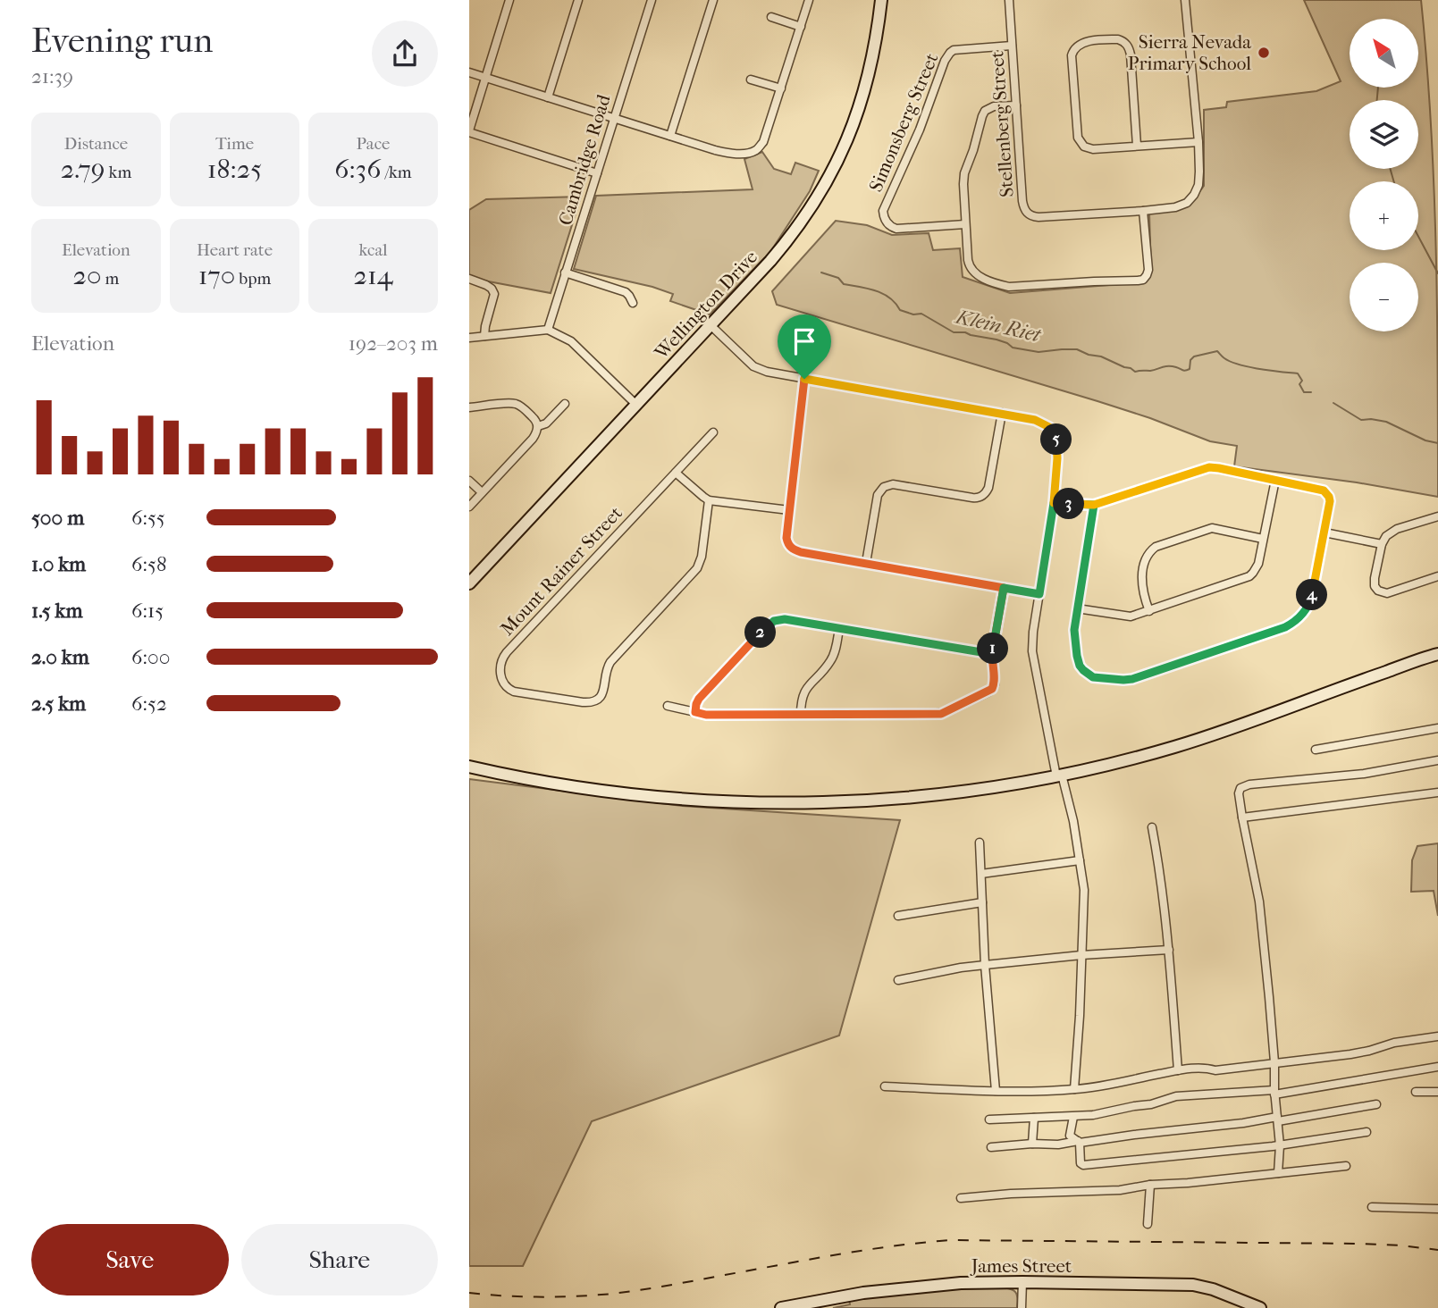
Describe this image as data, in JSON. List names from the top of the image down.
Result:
{
  "streets": {
    "street": [
      "Simonsberg Street",
      "Stellenberg Street",
      "Cambridge Road",
      "Wellington Drive",
      "Mount Rainer Street",
      "James Street"
    ]
  },
  "crossings": [
    ["Simonsberg Street", "Stellenberg Street"]
  ],
  "water": ["Klein Riet"],
  "places": ["Sierra Nevada Primary School"],
  "north": "top left",
  "page": {
    "heading": ["Evening run", "21:39"],
    "map_buttons": ["+", "−"],
    "stats": [
      ["Distance", "2.79 km"],
      ["Time", "18:25"],
      ["Pace", "6:36 /km"],
      ["Elevation", "20 m"],
      ["Heart rate", "170 bpm"],
      ["kcal", "214"]
    ],
    "chart": ["Elevation", "192–203 m"],
    "pins": [
      "5",
      "3",
      "4",
      "2",
      "1"
    ],
    "list": [
      {
        "name": "500 m",
        "note": "6:55"
      },
      {
        "name": "1.0 km",
        "note": "6:58"
      },
      {
        "name": "1.5 km",
        "note": "6:15"
      },
      {
        "name": "2.0 km",
        "note": "6:00"
      },
      {
        "name": "2.5 km",
        "note": "6:52"
      }
    ],
    "buttons": ["Save", "Share"]
  }
}
